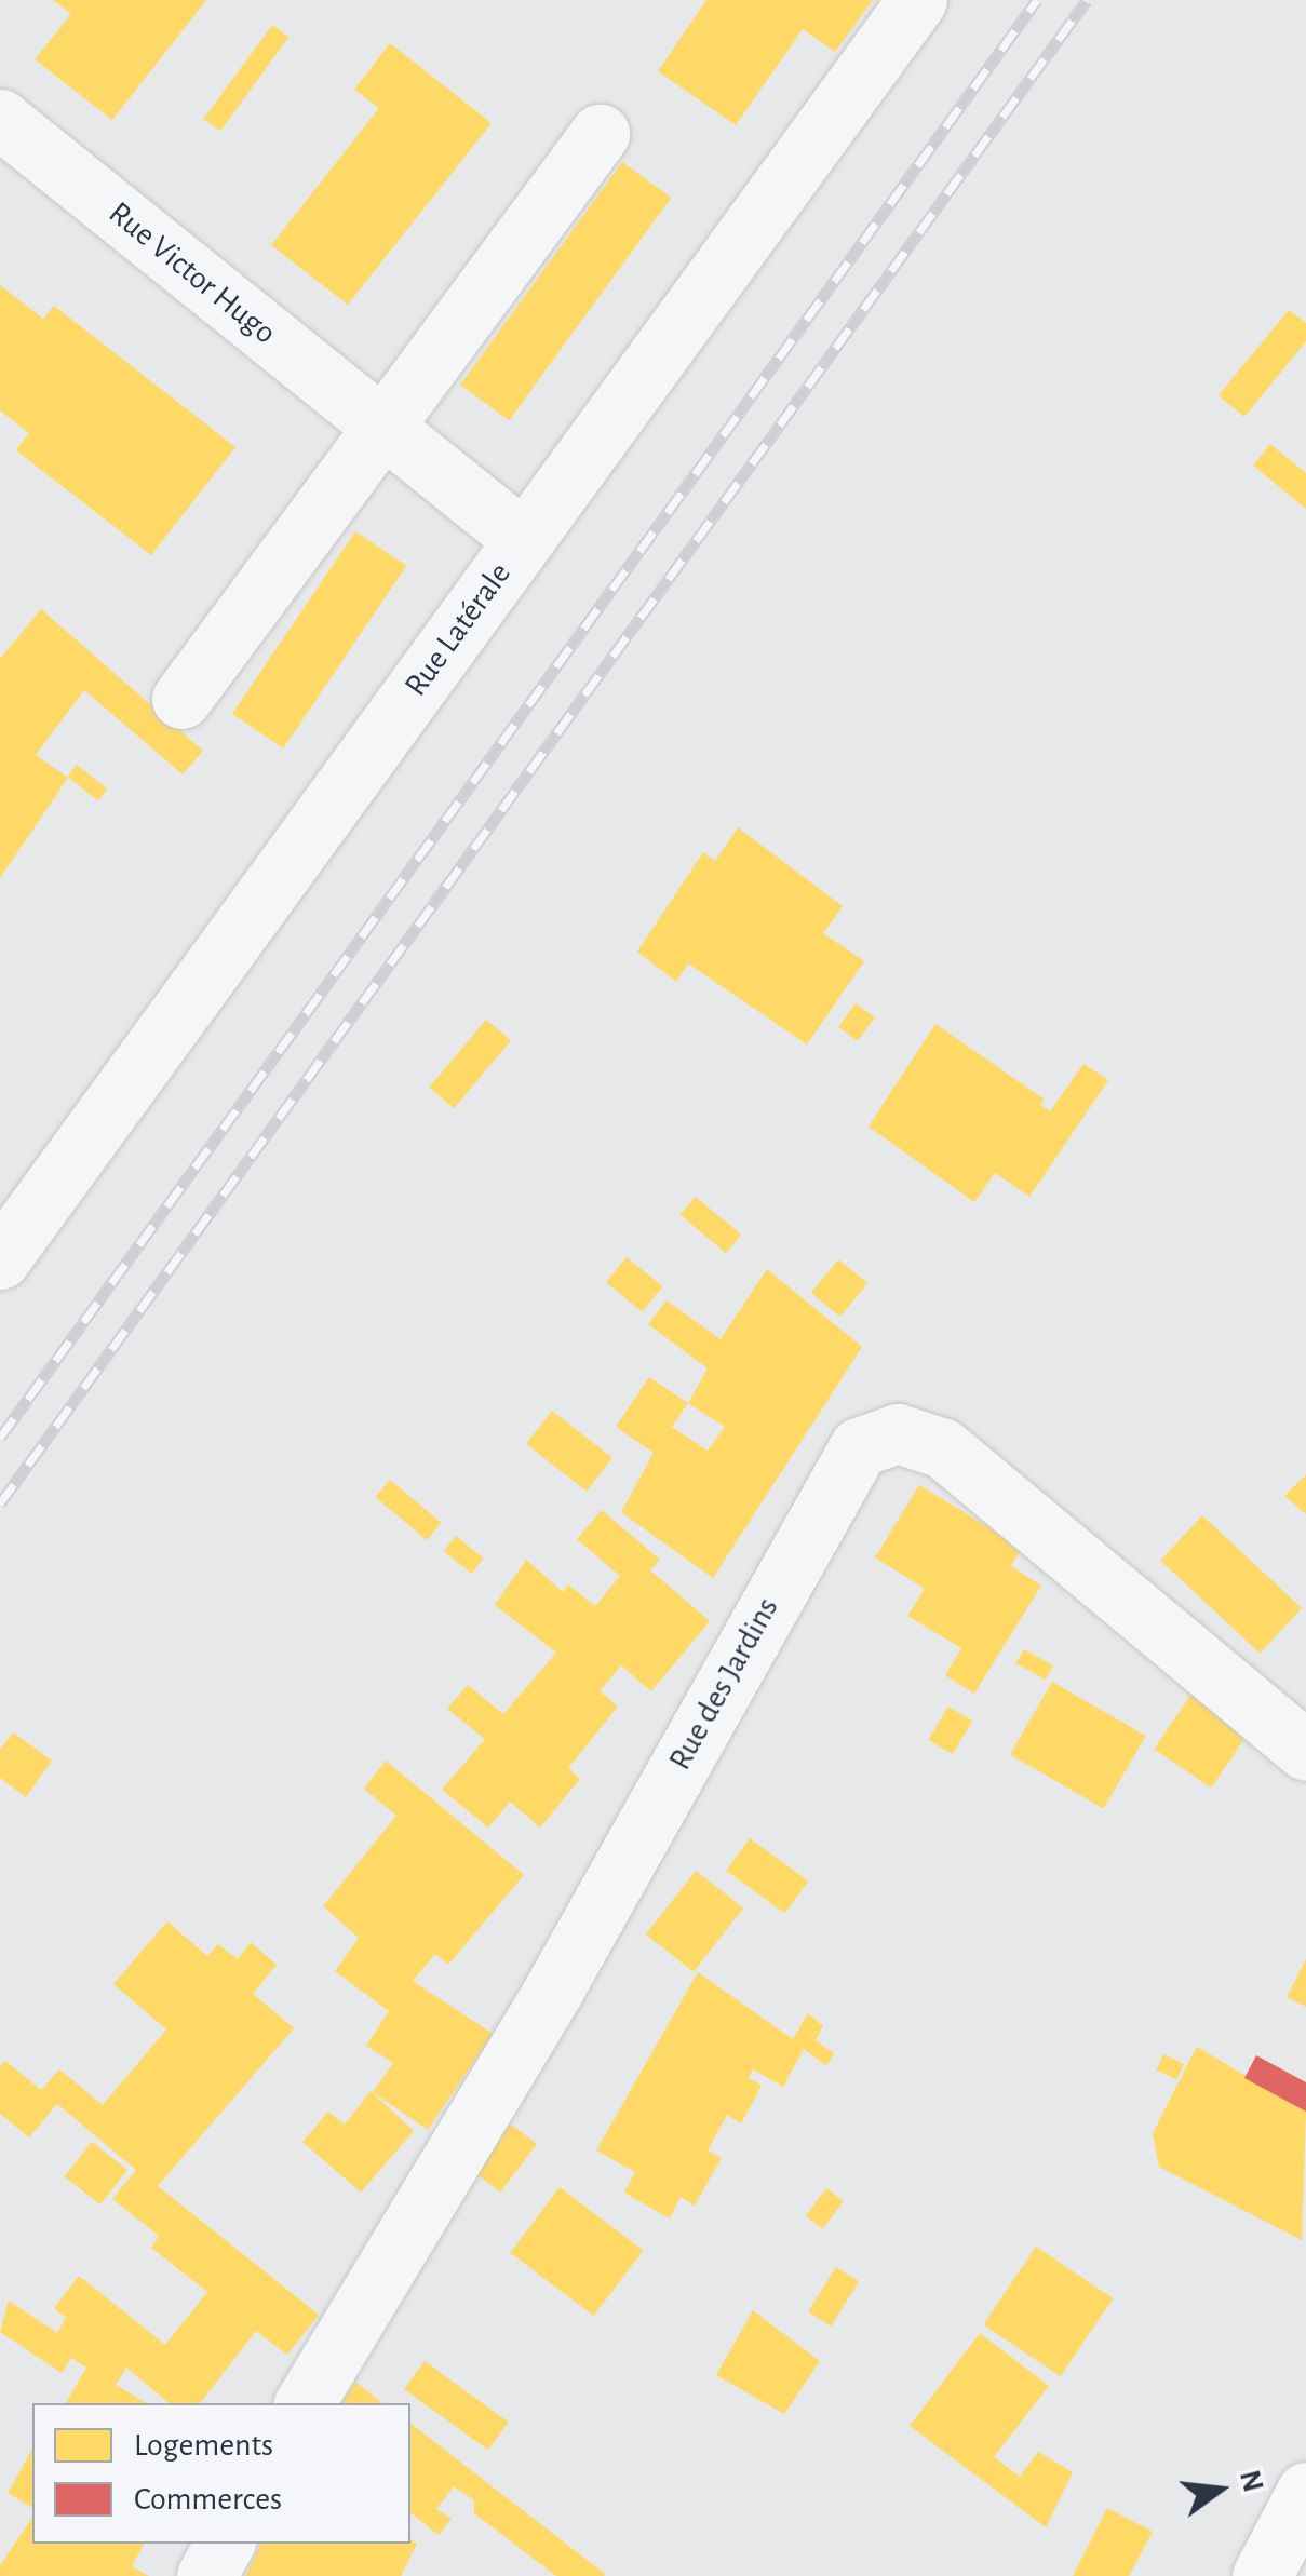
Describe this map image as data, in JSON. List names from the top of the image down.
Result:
{
  "streets": {
    "street": ["Rue Victor Hugo", "Rue Latérale", "Rue des Jardins"]
  },
  "crossings": [
    ["Rue Victor Hugo", "Rue Latérale"]
  ],
  "legend": ["Logements", "Commerces"],
  "north": "right"
}
